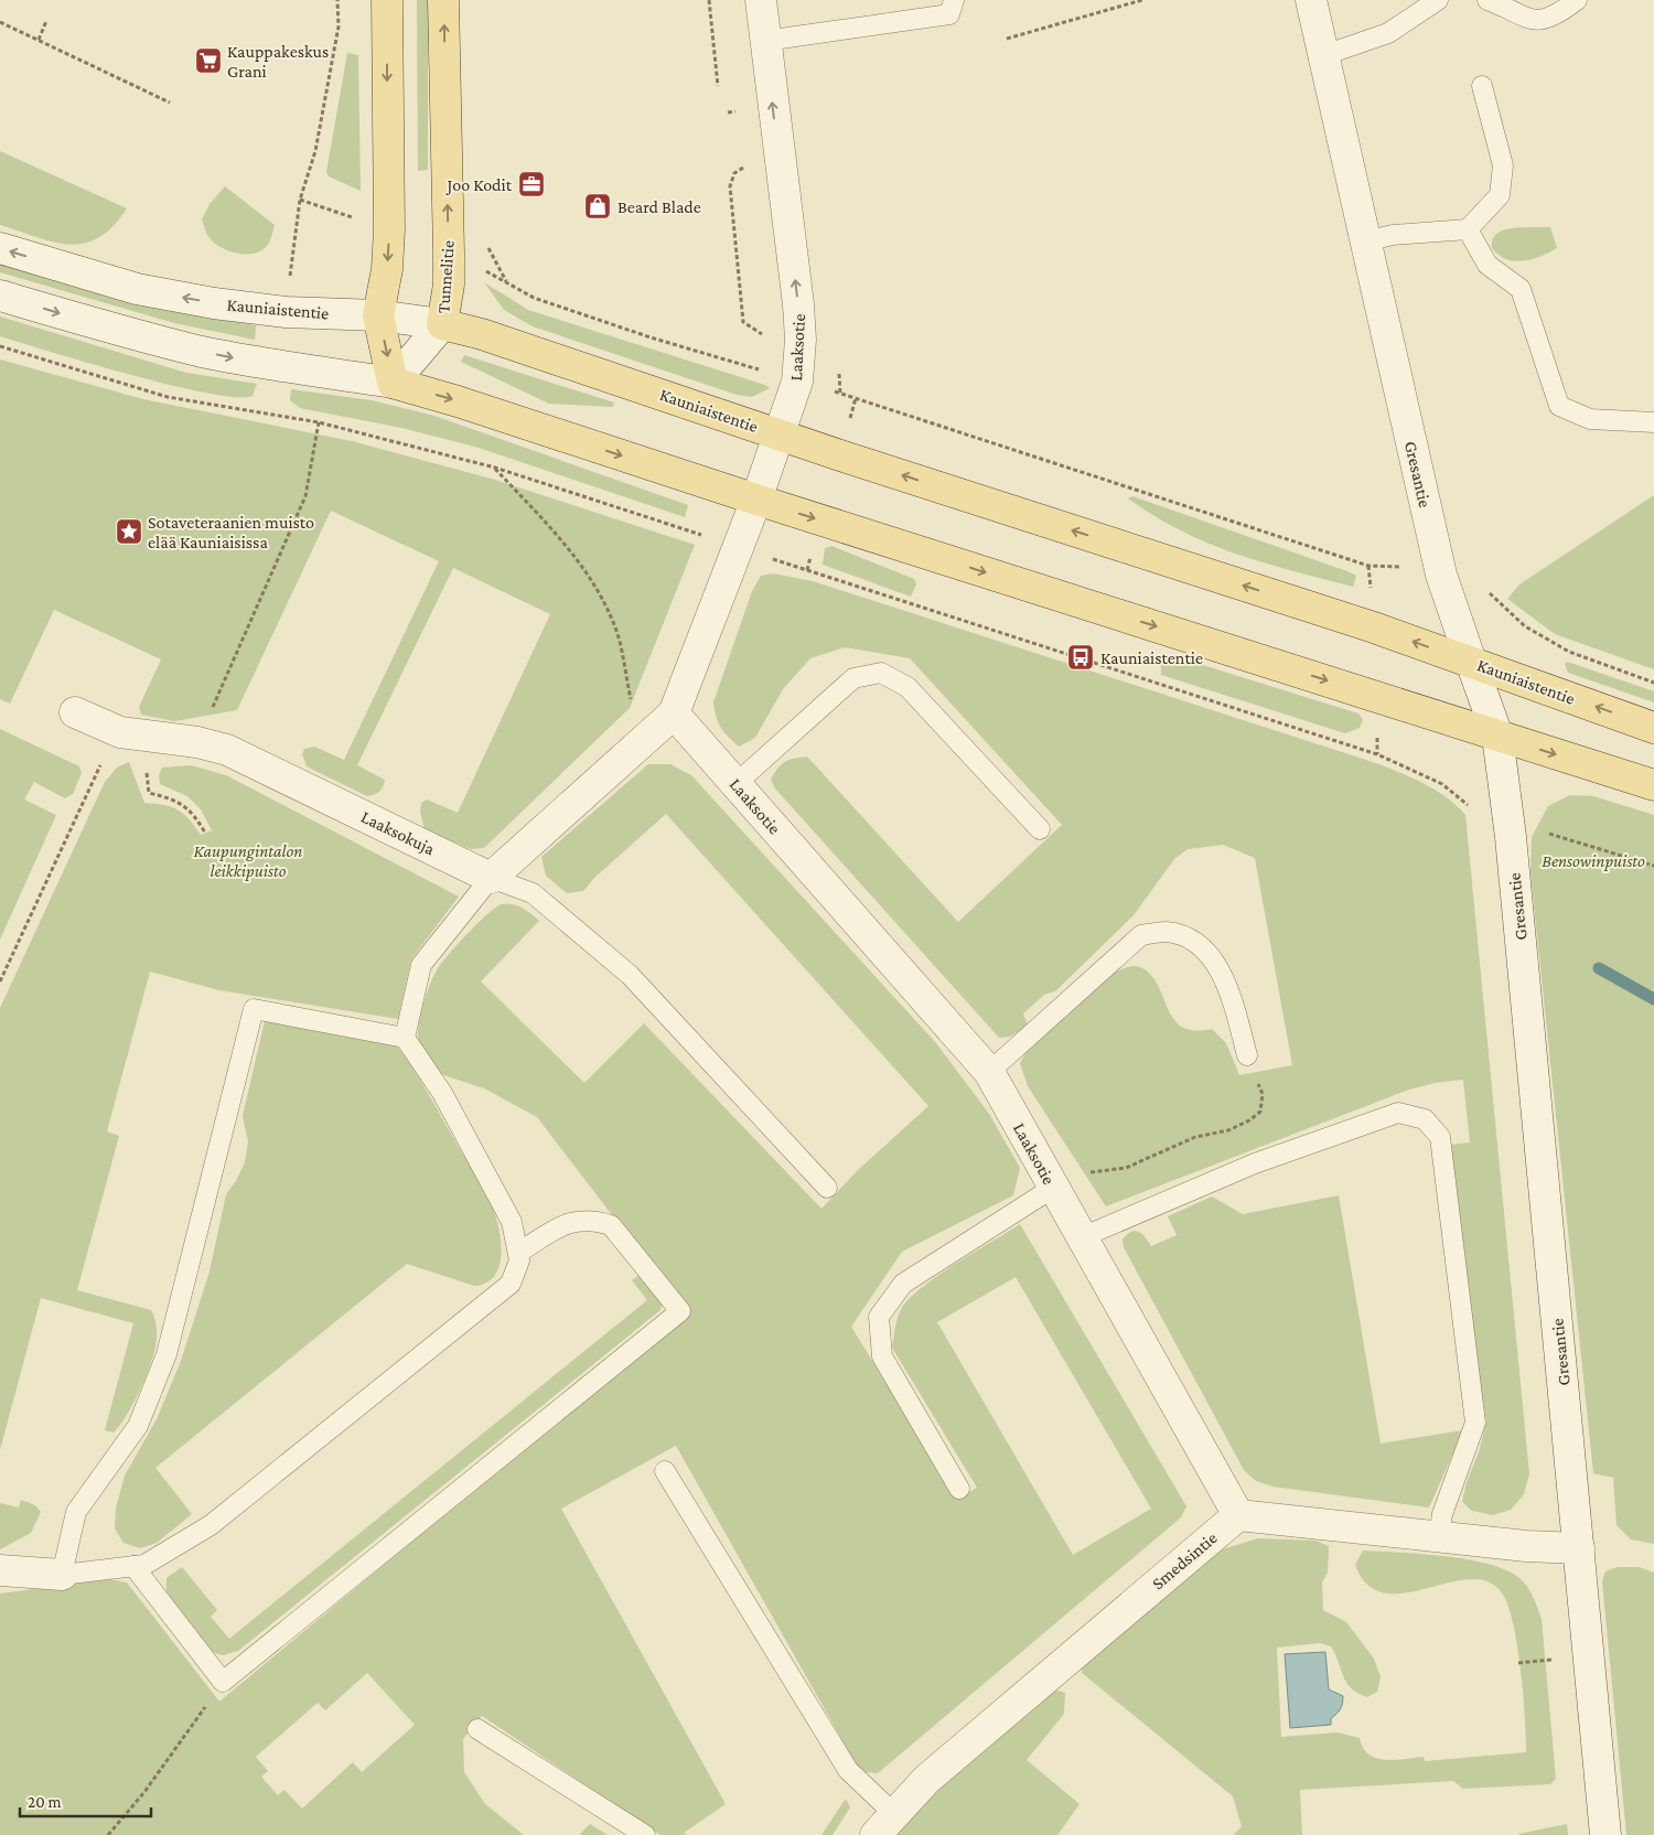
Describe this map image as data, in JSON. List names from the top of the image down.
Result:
{
  "streets": {
    "main road": ["Tunnelitie", "Kauniaistentie"],
    "street": [
      "Laaksotie",
      "Gresantie",
      "Laaksokuja",
      "Smedsintie"
    ]
  },
  "crossings": [
    ["Tunnelitie", "Kauniaistentie"],
    ["Kauniaistentie", "Laaksotie"],
    ["Kauniaistentie", "Gresantie"],
    ["Laaksotie", "Smedsintie"]
  ],
  "one_way": ["Kauniaistentie"],
  "parks": ["Kaupungintalon leikkipuisto", "Bensowinpuisto"],
  "places": {
    "supermarket": ["Kauppakeskus Grani"],
    "office": ["Joo Kodit"],
    "shop": ["Beard Blade"],
    "place": ["Sotaveteraanien muisto elää Kauniaisissa"],
    "bus stop": ["Kauniaistentie"]
  },
  "scale_bar": "20 m"
}
